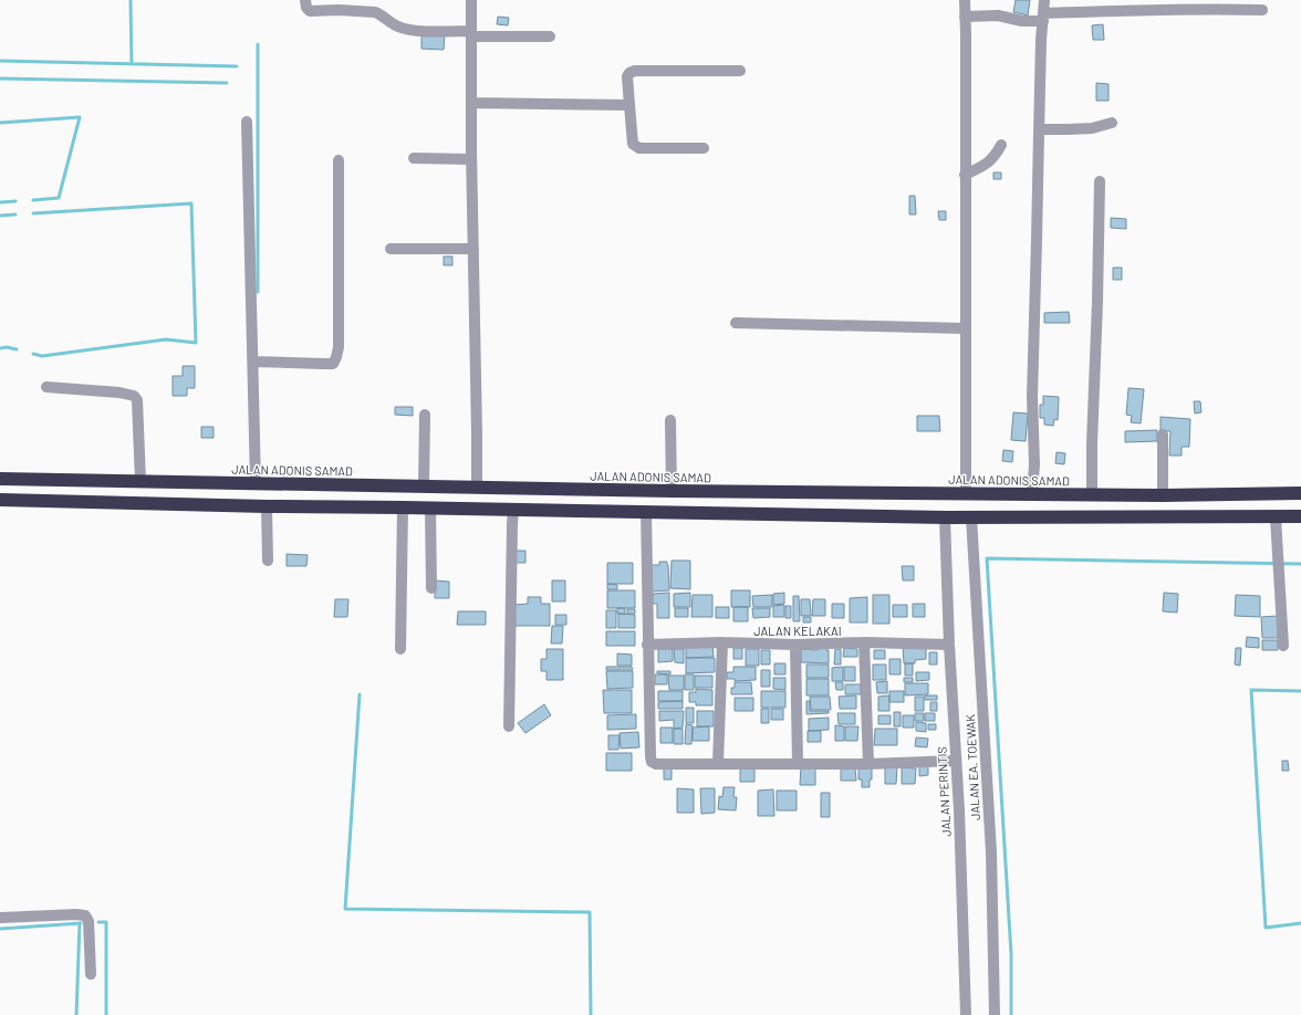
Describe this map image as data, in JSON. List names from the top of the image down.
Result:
{
  "streets": {
    "highway": ["JALAN ADONIS SAMAD"],
    "street": ["JALAN KELAKAI", "JALAN EA. TOEWAK", "JALAN PERINTIS"]
  },
  "crossings": [
    ["JALAN KELAKAI", "JALAN PERINTIS"]
  ]
}
